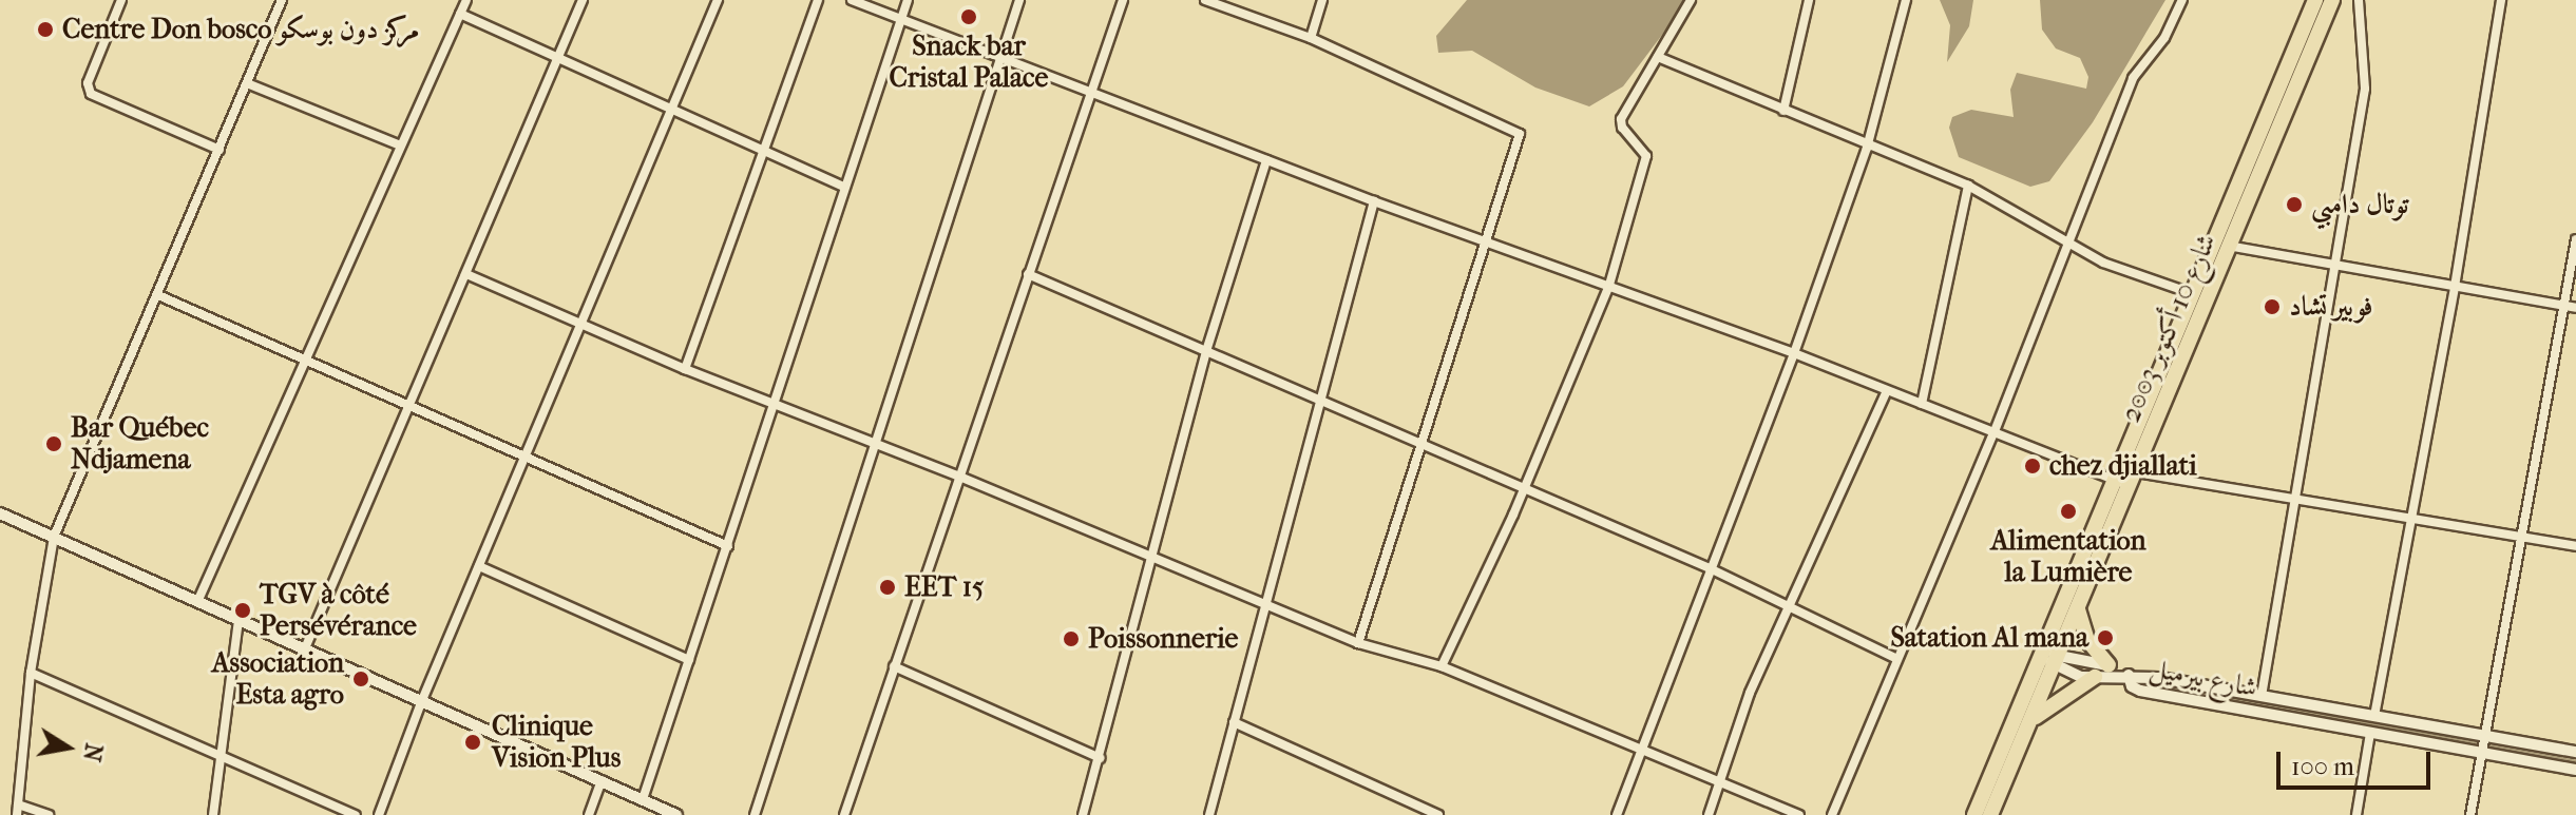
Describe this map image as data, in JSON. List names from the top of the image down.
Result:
{
  "streets": {
    "highway": ["شارع 10 أكتوبر 2003"],
    "street": ["شارع بيرميل"]
  },
  "places": [
    "Snack bar Cristal Palace",
    "Centre Don bosco مركز دون بوسكو",
    "توتال دامبي",
    "فوبير تشاد",
    "Bar Québec Ndjamena",
    "chez djiallati",
    "Alimentation la Lumière",
    "EET 15",
    "TGV à côté Persévérance",
    "Satation Al mana",
    "Poissonnerie",
    "Association Esta agro",
    "Clinique Vision Plus"
  ],
  "scale_bar": "100 m",
  "north": "right"
}
